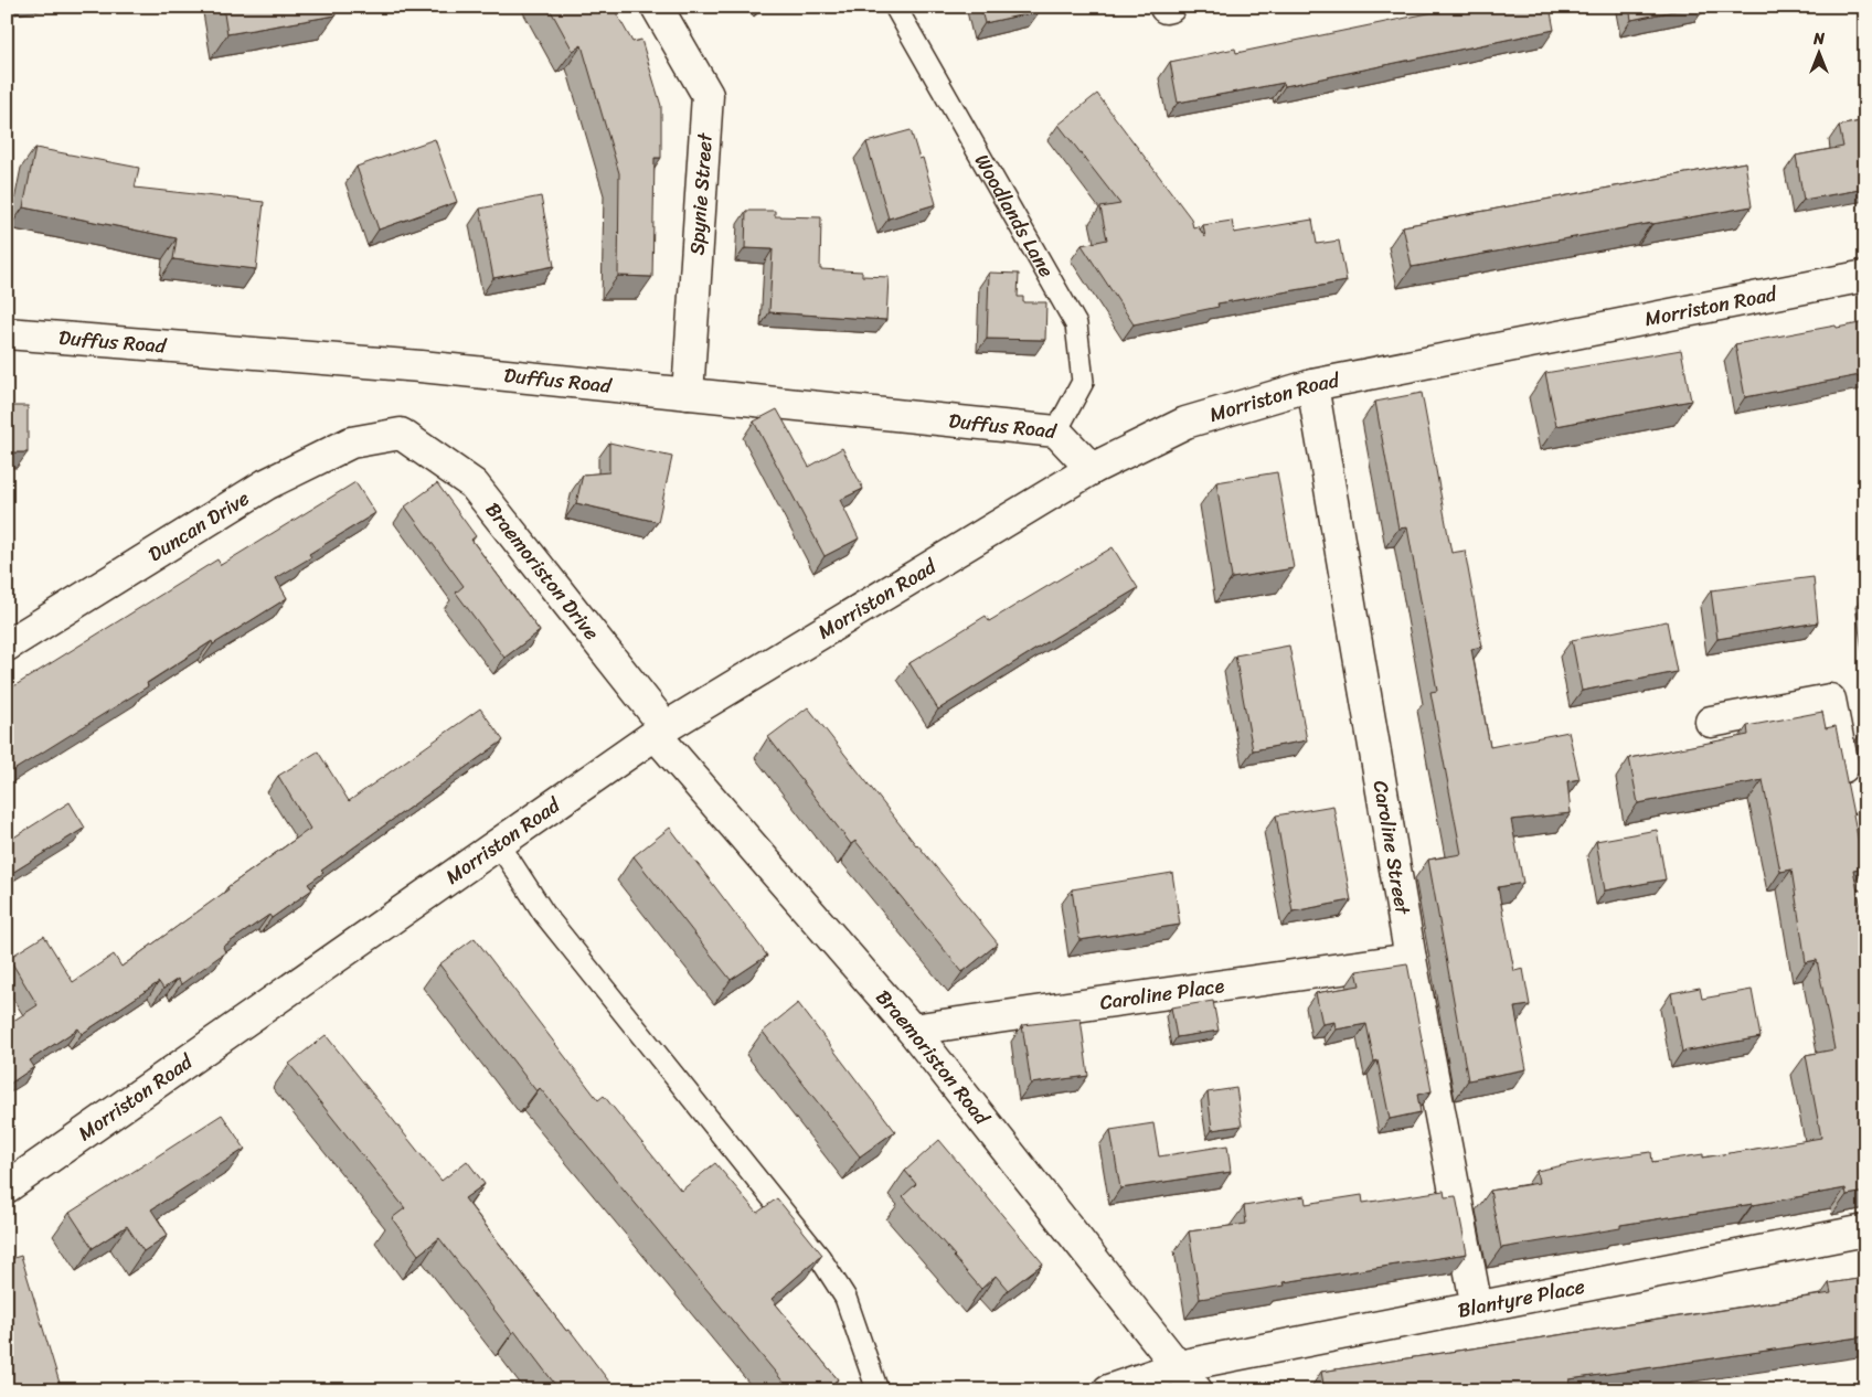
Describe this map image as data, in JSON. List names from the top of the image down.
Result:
{
  "streets": {
    "street": [
      "Spynie Street",
      "Morriston Road",
      "Duffus Road",
      "Duncan Drive",
      "Braemoriston Drive",
      "Caroline Street",
      "Caroline Place",
      "Braemoriston Road",
      "Blantyre Place"
    ],
    "lane": ["Woodlands Lane"]
  },
  "crossings": [
    ["Spynie Street", "Duffus Road"],
    ["Woodlands Lane", "Duffus Road"],
    ["Morriston Road", "Duffus Road"],
    ["Morriston Road", "Braemoriston Drive"],
    ["Morriston Road", "Caroline Street"],
    ["Morriston Road", "Braemoriston Road"],
    ["Duncan Drive", "Braemoriston Drive"],
    ["Braemoriston Drive", "Braemoriston Road"],
    ["Caroline Street", "Caroline Place"],
    ["Caroline Street", "Blantyre Place"],
    ["Caroline Place", "Braemoriston Road"],
    ["Braemoriston Road", "Blantyre Place"]
  ],
  "north": "top"
}
